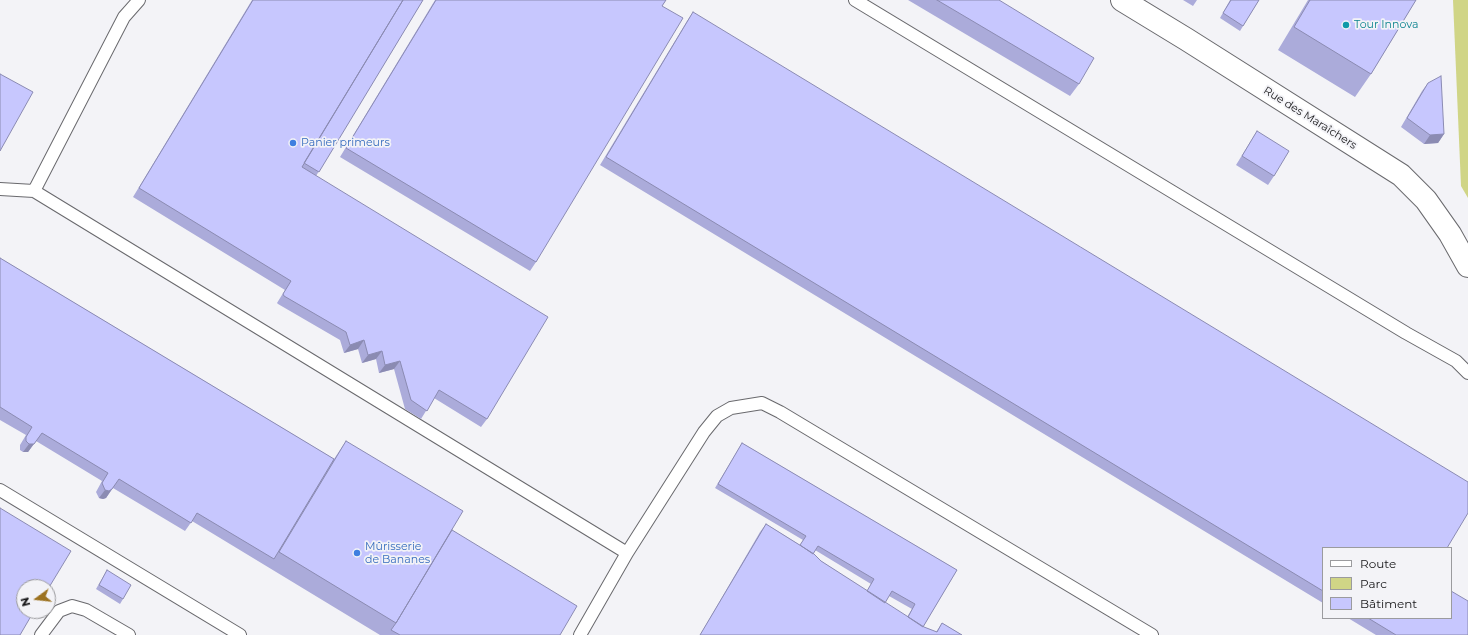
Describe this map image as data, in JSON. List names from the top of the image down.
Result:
{
  "streets": {
    "main road": ["Rue des Maraîchers"]
  },
  "places": ["Tour Innova", "Panier primeurs", "Mûrisserie de Bananes"],
  "legend": ["Route", "Parc", "Bâtiment"],
  "north": "left"
}
